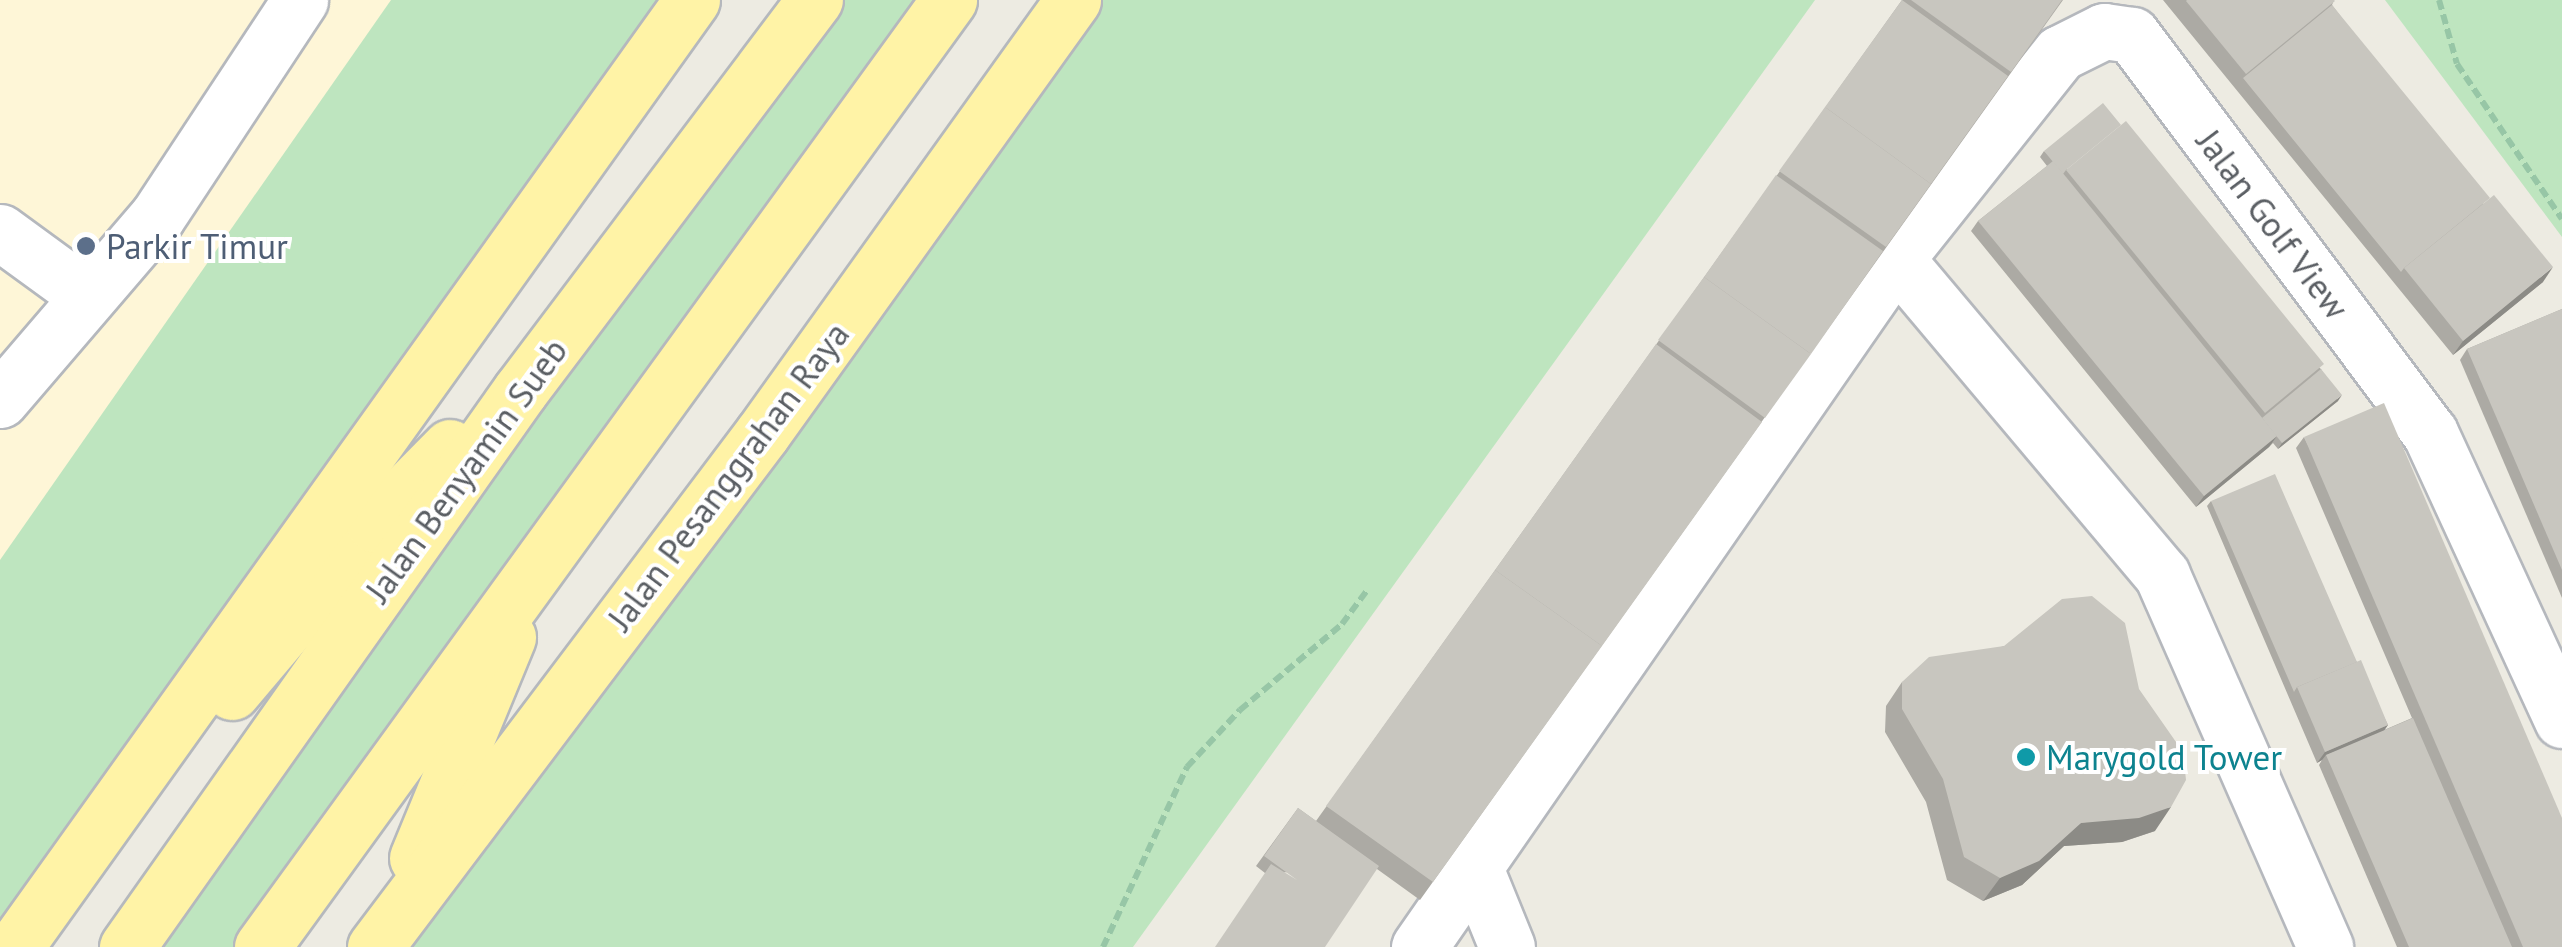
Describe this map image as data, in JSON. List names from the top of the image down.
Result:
{
  "streets": {
    "main road": ["Jalan Benyamin Sueb", "Jalan Pesanggrahan Raya"],
    "street": ["Jalan Golf View"]
  },
  "places": ["Parkir Timur", "Marygold Tower"]
}
